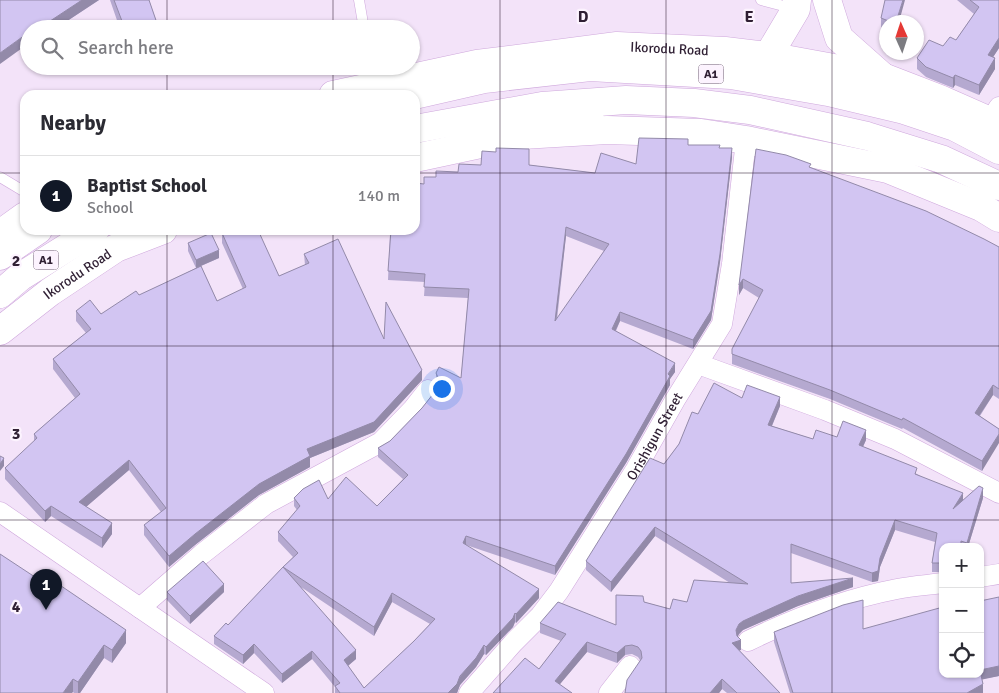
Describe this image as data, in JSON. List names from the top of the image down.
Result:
{
  "streets": {
    "main road": ["Ikorodu Road", "A1"],
    "street": ["Orishigun Street"]
  },
  "north": "top",
  "page": {
    "search": "Search here",
    "heading": "Nearby",
    "list": [
      {
        "mark": "1",
        "name": "Baptist School",
        "note": "School",
        "value": "140 m"
      }
    ],
    "map_buttons": ["+", "−"],
    "pins": "1"
  },
  "grid": {
    "columns": ["D", "E"],
    "rows": ["2", "3", "4"]
  }
}
